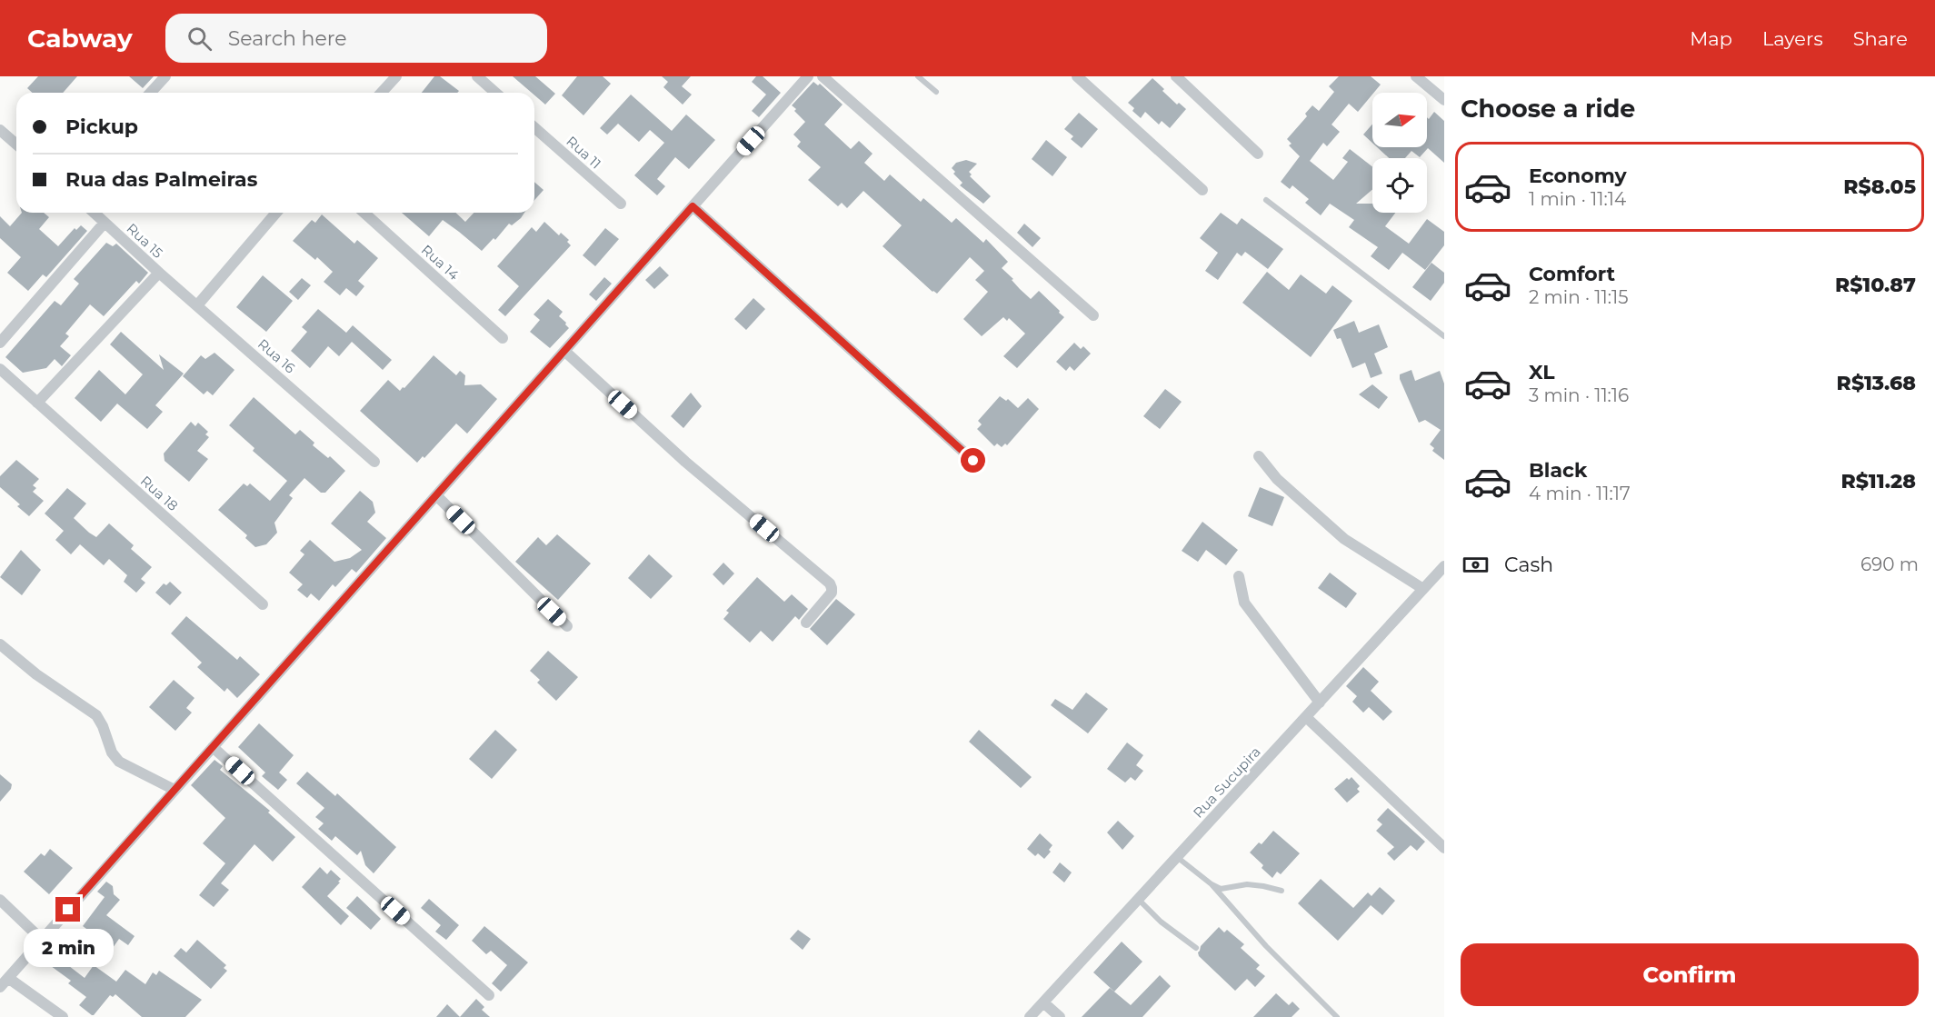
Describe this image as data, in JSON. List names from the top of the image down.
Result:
{
  "streets": {
    "street": [
      "Rua 11",
      "Rua 15",
      "Rua 14",
      "Rua 16",
      "Rua 18",
      "Rua Sucupira"
    ]
  },
  "crossings": [
    ["Rua 15", "Rua 16"]
  ],
  "north": "right",
  "page": {
    "header": "Cabway",
    "search": "Search here",
    "nav": ["Map", "Layers", "Share"],
    "heading": "Choose a ride",
    "banner": ["Pickup", "Rua das Palmeiras"],
    "list": [
      {
        "name": "Economy",
        "note": "1 min · 11:14",
        "value": "R$8.05"
      },
      {
        "name": "Comfort",
        "note": "2 min · 11:15",
        "value": "R$10.87"
      },
      {
        "name": "XL",
        "note": "3 min · 11:16",
        "value": "R$13.68"
      },
      {
        "name": "Black",
        "note": "4 min · 11:17",
        "value": "R$11.28"
      }
    ],
    "pay": ["Cash", "690 m"],
    "bubble": "2 min",
    "buttons": "Confirm"
  }
}
